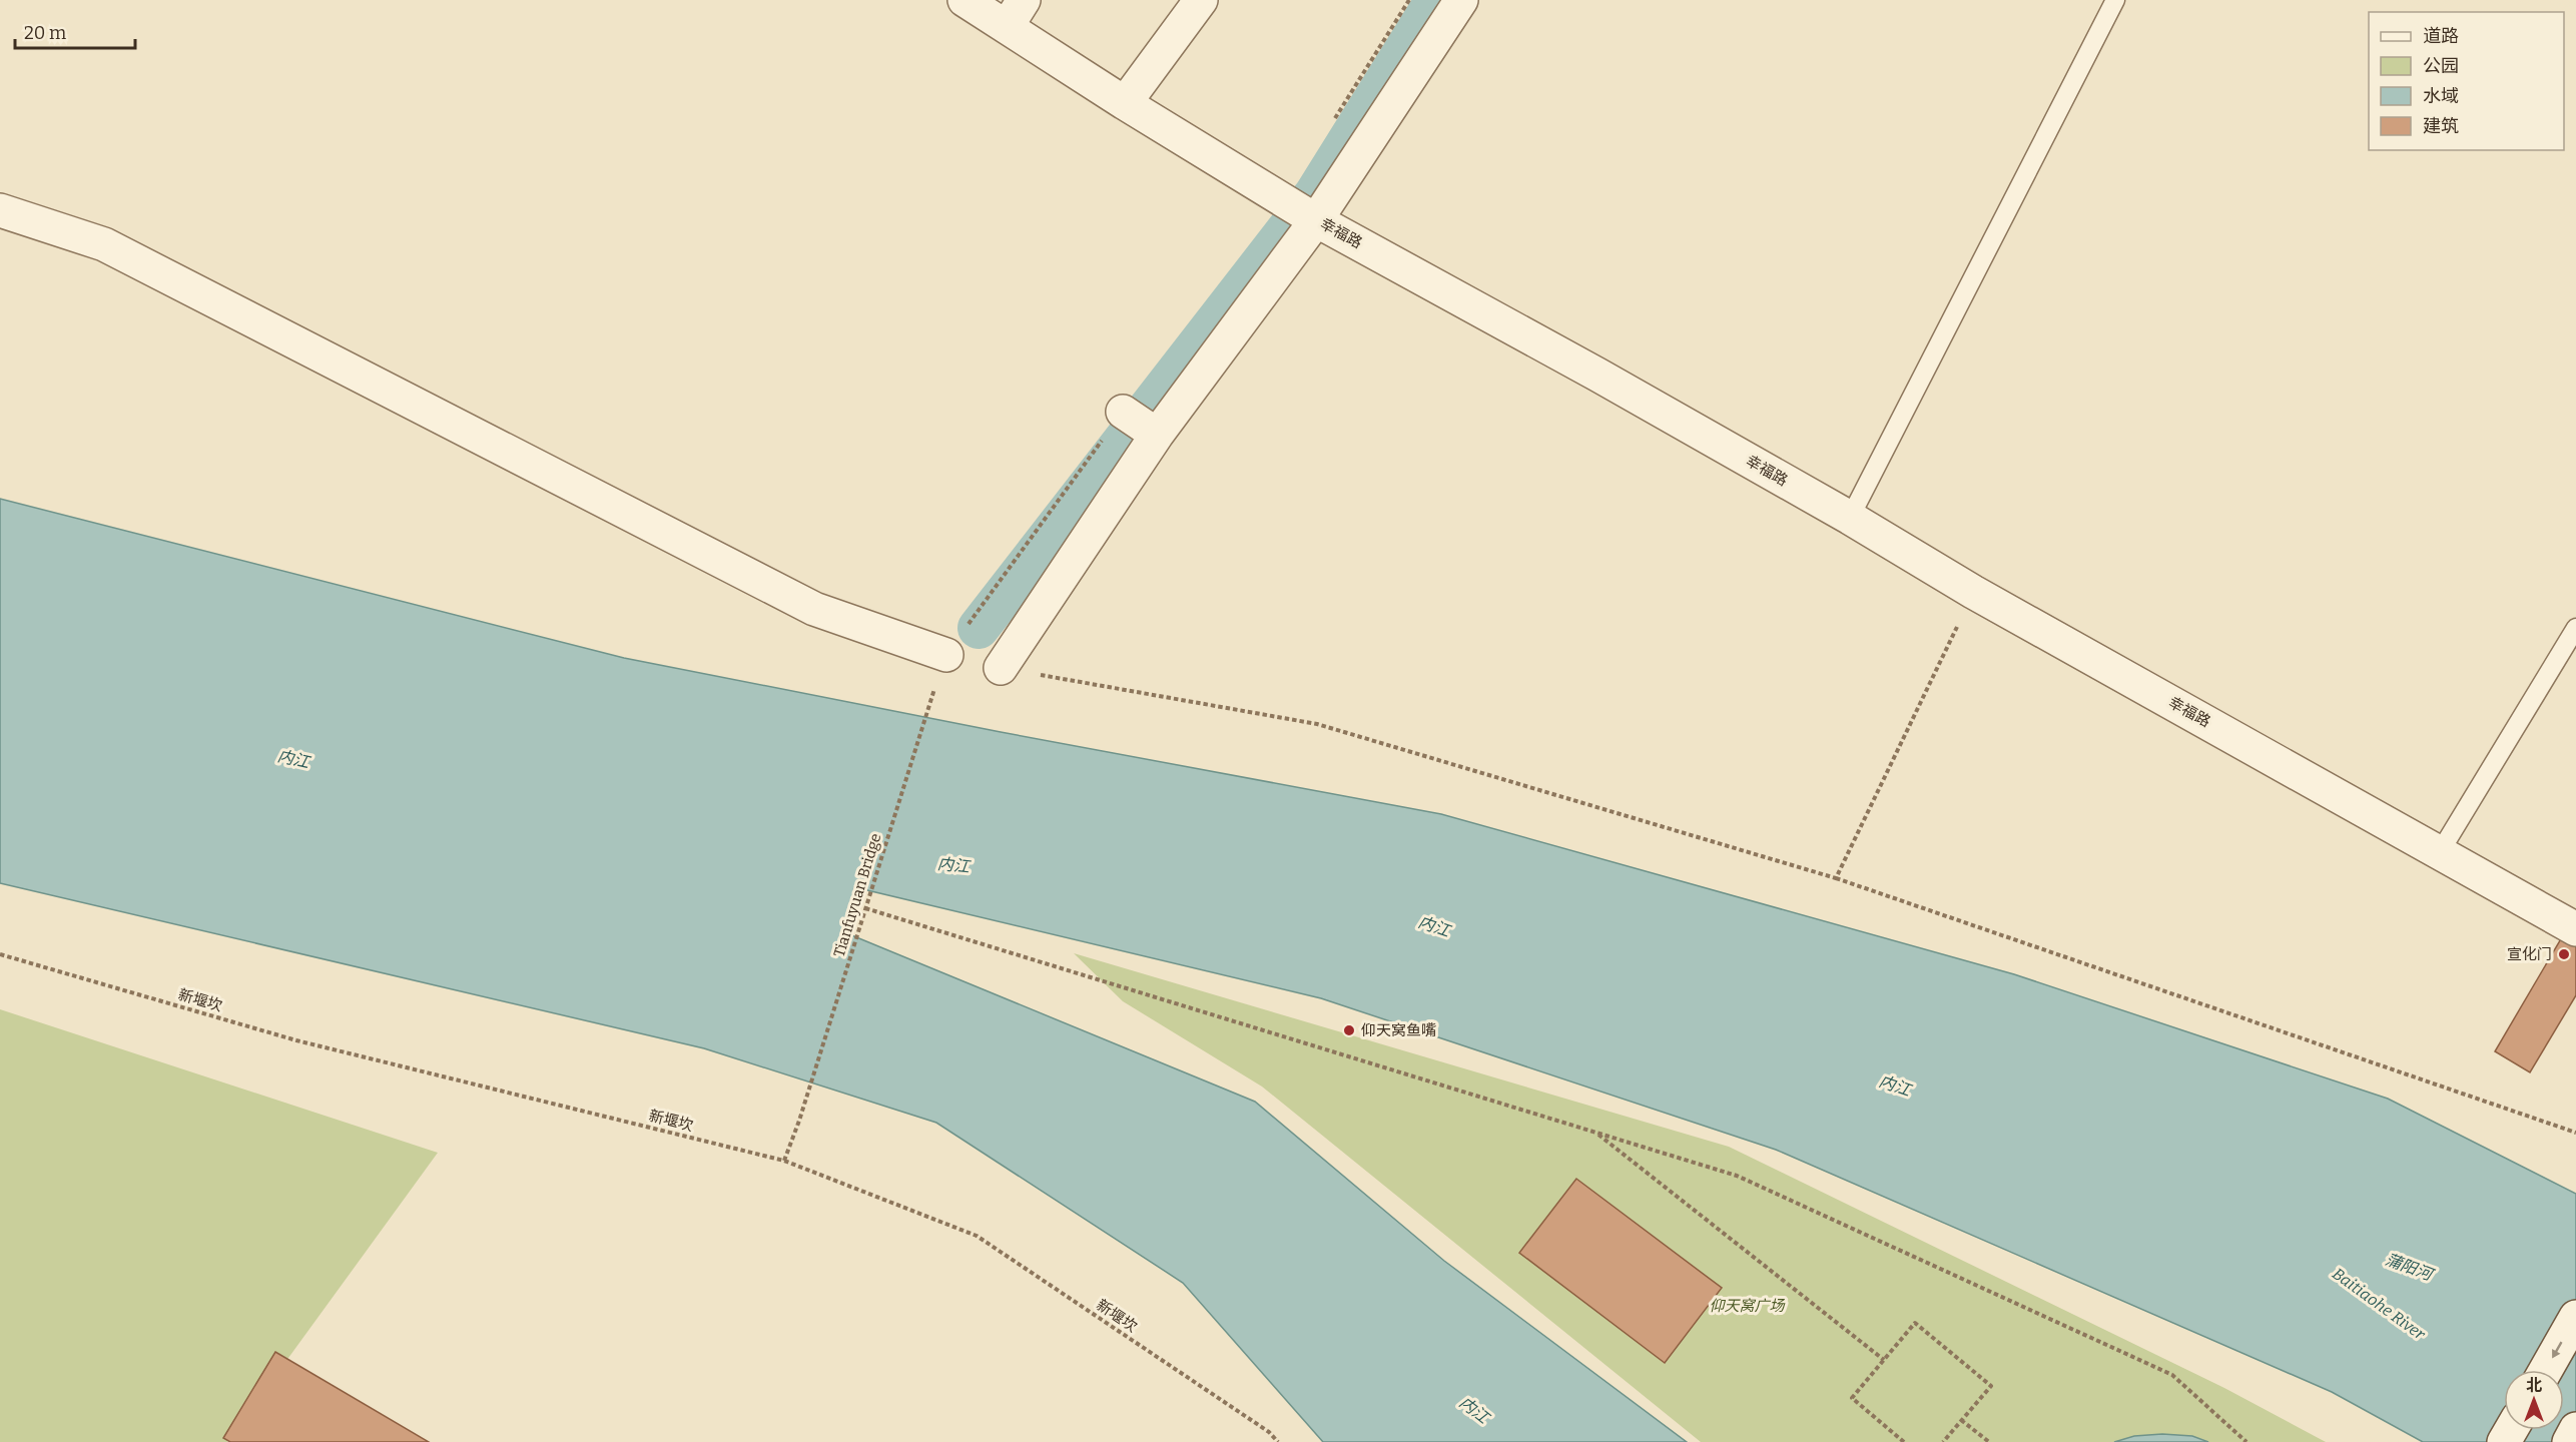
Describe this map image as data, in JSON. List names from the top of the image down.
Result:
{
  "streets": {
    "street": ["幸福路"],
    "path": ["Tianfuyuan Bridge", "新堰坎"]
  },
  "crossings": [
    ["Tianfuyuan Bridge", "新堰坎"]
  ],
  "water": ["内江", "蒲阳河", "Baitiaohe River"],
  "parks": ["仰天窝广场"],
  "places": ["宣化门", "仰天窝鱼嘴"],
  "legend": [
    "道路",
    "公园",
    "水域",
    "建筑"
  ],
  "scale_bar": "20 m",
  "north": "top"
}
